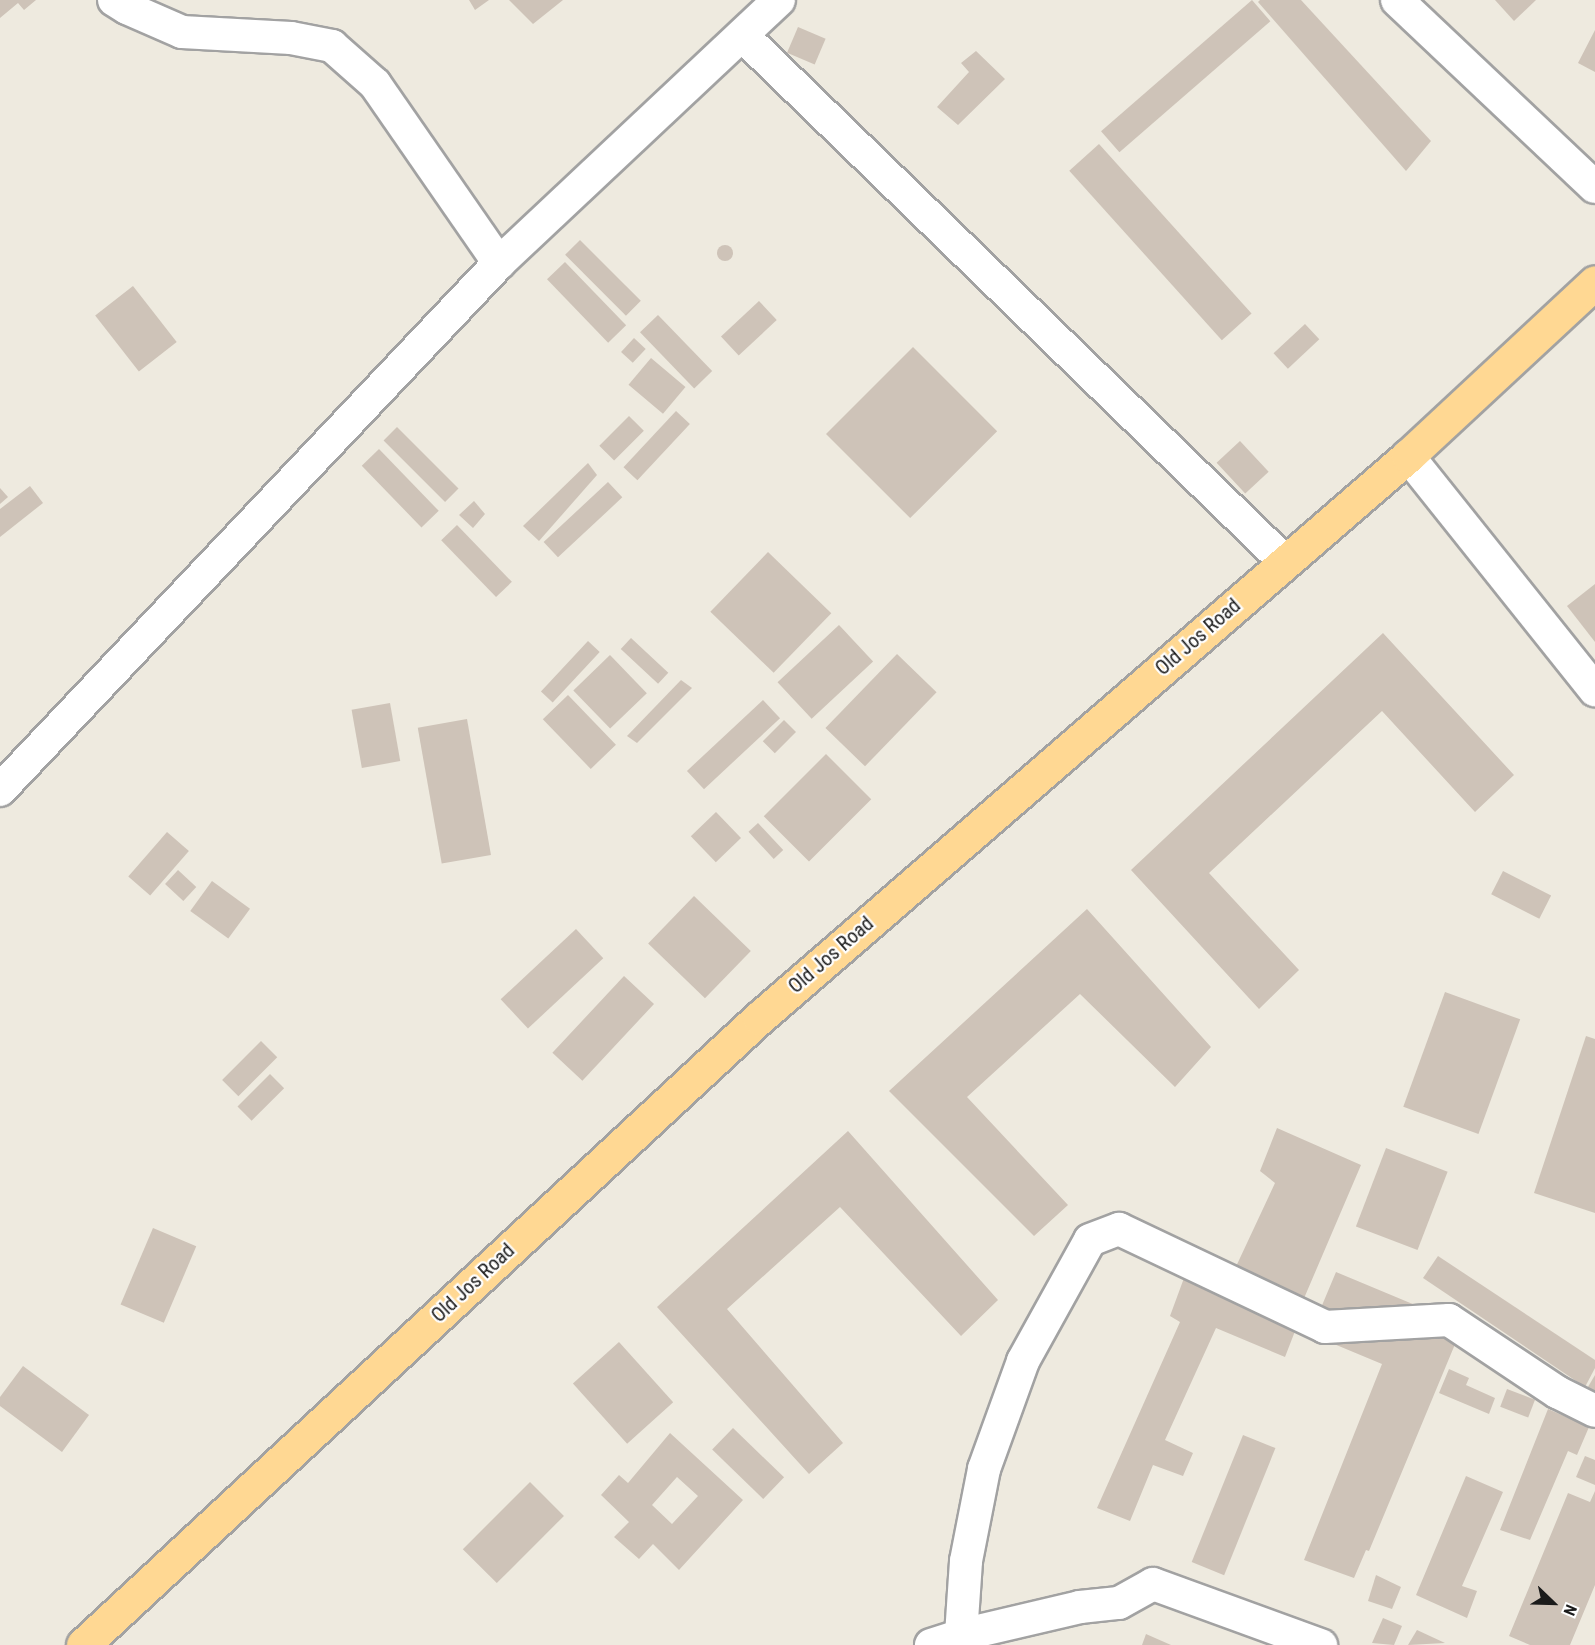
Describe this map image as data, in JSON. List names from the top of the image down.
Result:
{
  "streets": {
    "main road": ["Old Jos Road"]
  },
  "north": "bottom right"
}
